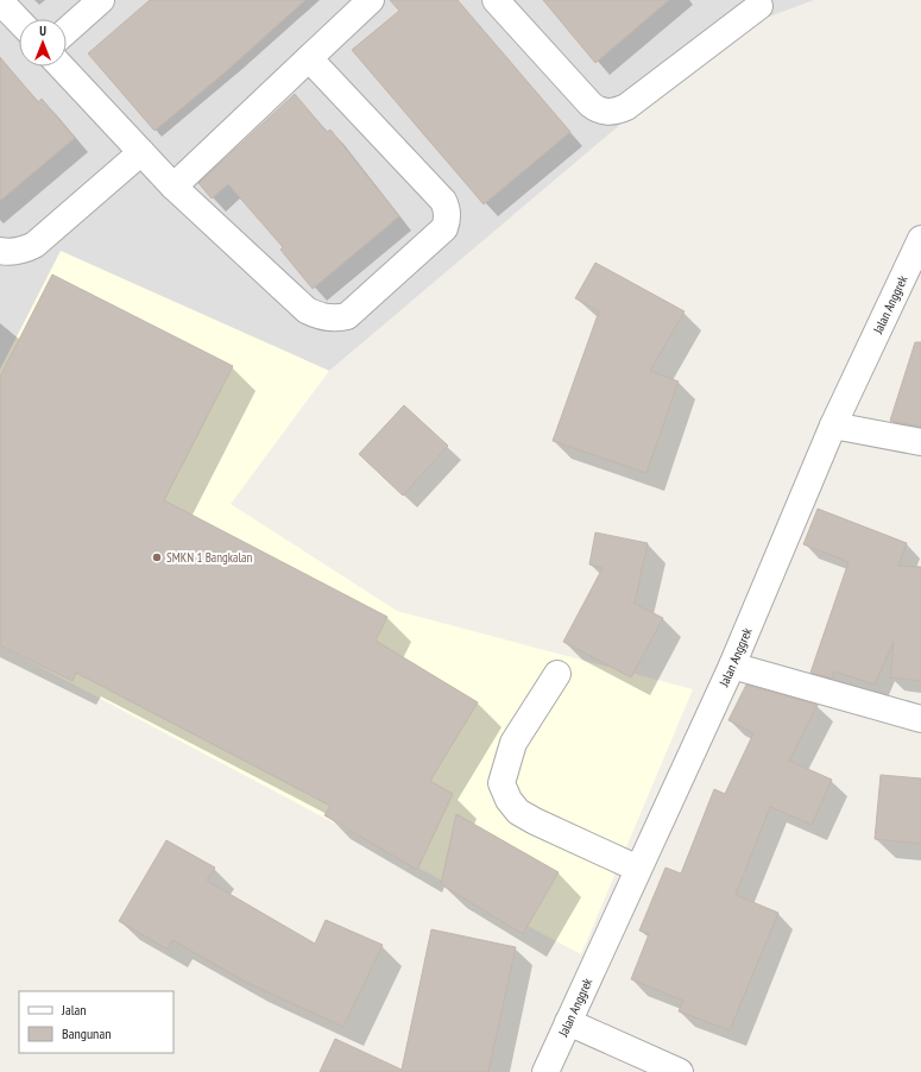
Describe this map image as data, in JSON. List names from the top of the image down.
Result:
{
  "streets": {
    "street": ["Jalan Anggrek"]
  },
  "places": ["SMKN 1 Bangkalan"],
  "legend": ["Jalan", "Bangunan"],
  "north": "top"
}
